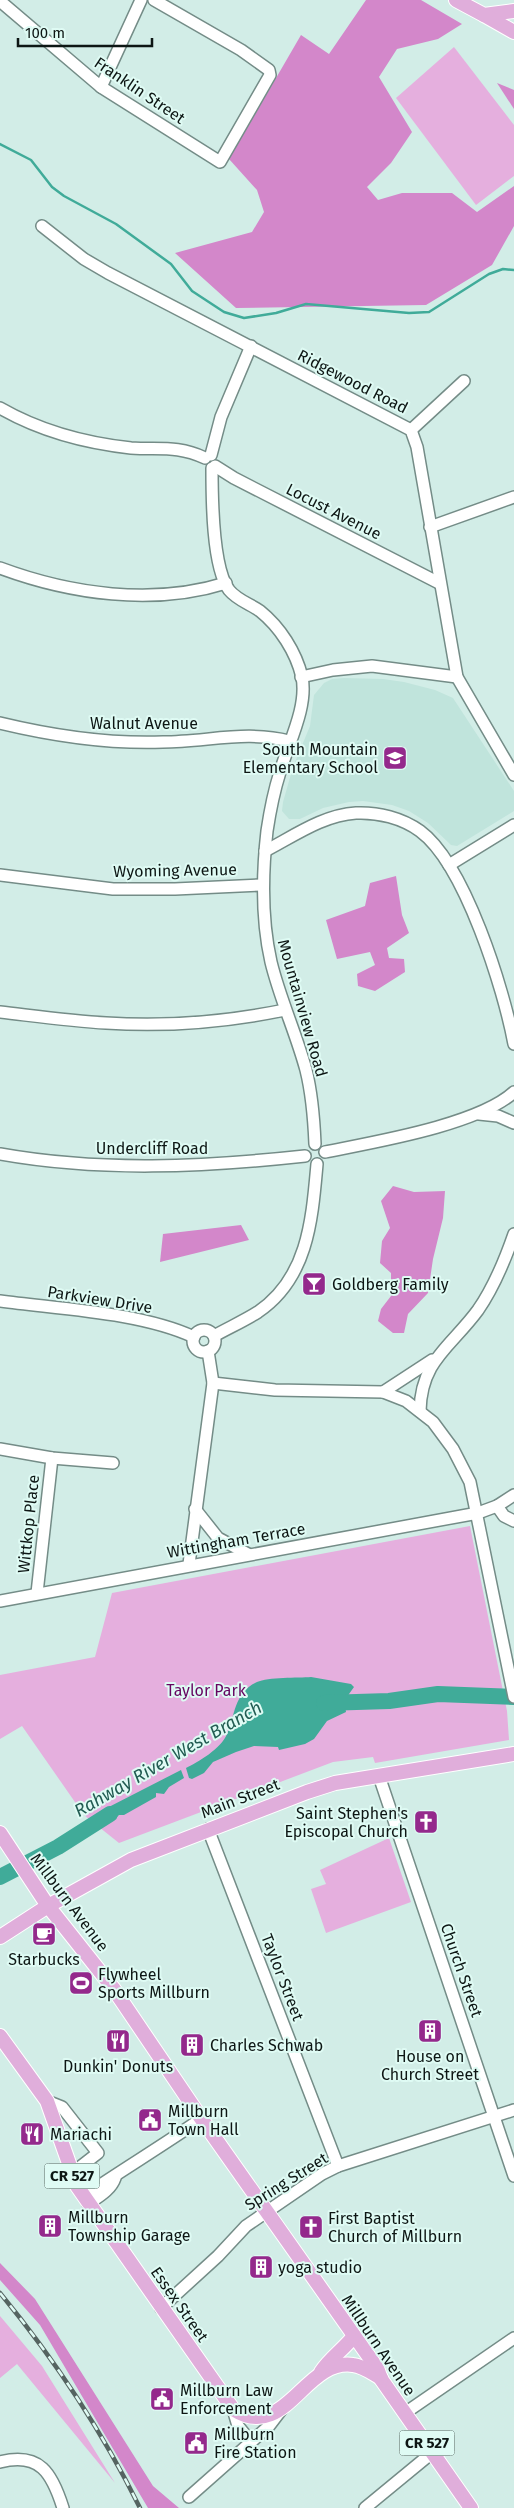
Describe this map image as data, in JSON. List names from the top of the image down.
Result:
{
  "streets": {
    "main road": [
      "Main Street",
      "Millburn Avenue",
      "CR 527",
      "Essex Street"
    ],
    "street": [
      "Franklin Street",
      "Ridgewood Road",
      "Locust Avenue",
      "Walnut Avenue",
      "Wyoming Avenue",
      "Mountainview Road",
      "Undercliff Road",
      "Parkview Drive",
      "Wittkop Place",
      "Wittingham Terrace",
      "Church Street",
      "Taylor Street",
      "Spring Street"
    ]
  },
  "crossings": [
    ["Ridgewood Road", "Locust Avenue"],
    ["Ridgewood Road", "Mountainview Road"],
    ["Locust Avenue", "Mountainview Road"],
    ["Walnut Avenue", "Mountainview Road"],
    ["Wyoming Avenue", "Mountainview Road"],
    ["Mountainview Road", "Undercliff Road"],
    ["Wittkop Place", "Wittingham Terrace"],
    ["Main Street", "Millburn Avenue"],
    ["Main Street", "Church Street"],
    ["Main Street", "Taylor Street"],
    ["Millburn Avenue", "CR 527"],
    ["Millburn Avenue", "Spring Street"],
    ["Church Street", "Spring Street"],
    ["Taylor Street", "Spring Street"],
    ["CR 527", "Essex Street"],
    ["Spring Street", "Essex Street"]
  ],
  "water": ["Rahway River West Branch"],
  "parks": ["Taylor Park"],
  "places": {
    "school or university": ["South Mountain Elementary School"],
    "bar": ["Goldberg Family"],
    "church": ["Saint Stephen's Episcopal Church", "First Baptist Church of Millburn"],
    "cafe": ["Starbucks"],
    "sports": ["Flywheel Sports Millburn"],
    "building": [
      "House on Church Street",
      "Charles Schwab",
      "Millburn Township Garage",
      "yoga studio"
    ],
    "restaurant": ["Dunkin' Donuts", "Mariachi"],
    "public building": ["Millburn Town Hall", "Millburn Law Enforcement", "Millburn Fire Station"]
  },
  "scale_bar": "100 m"
}
